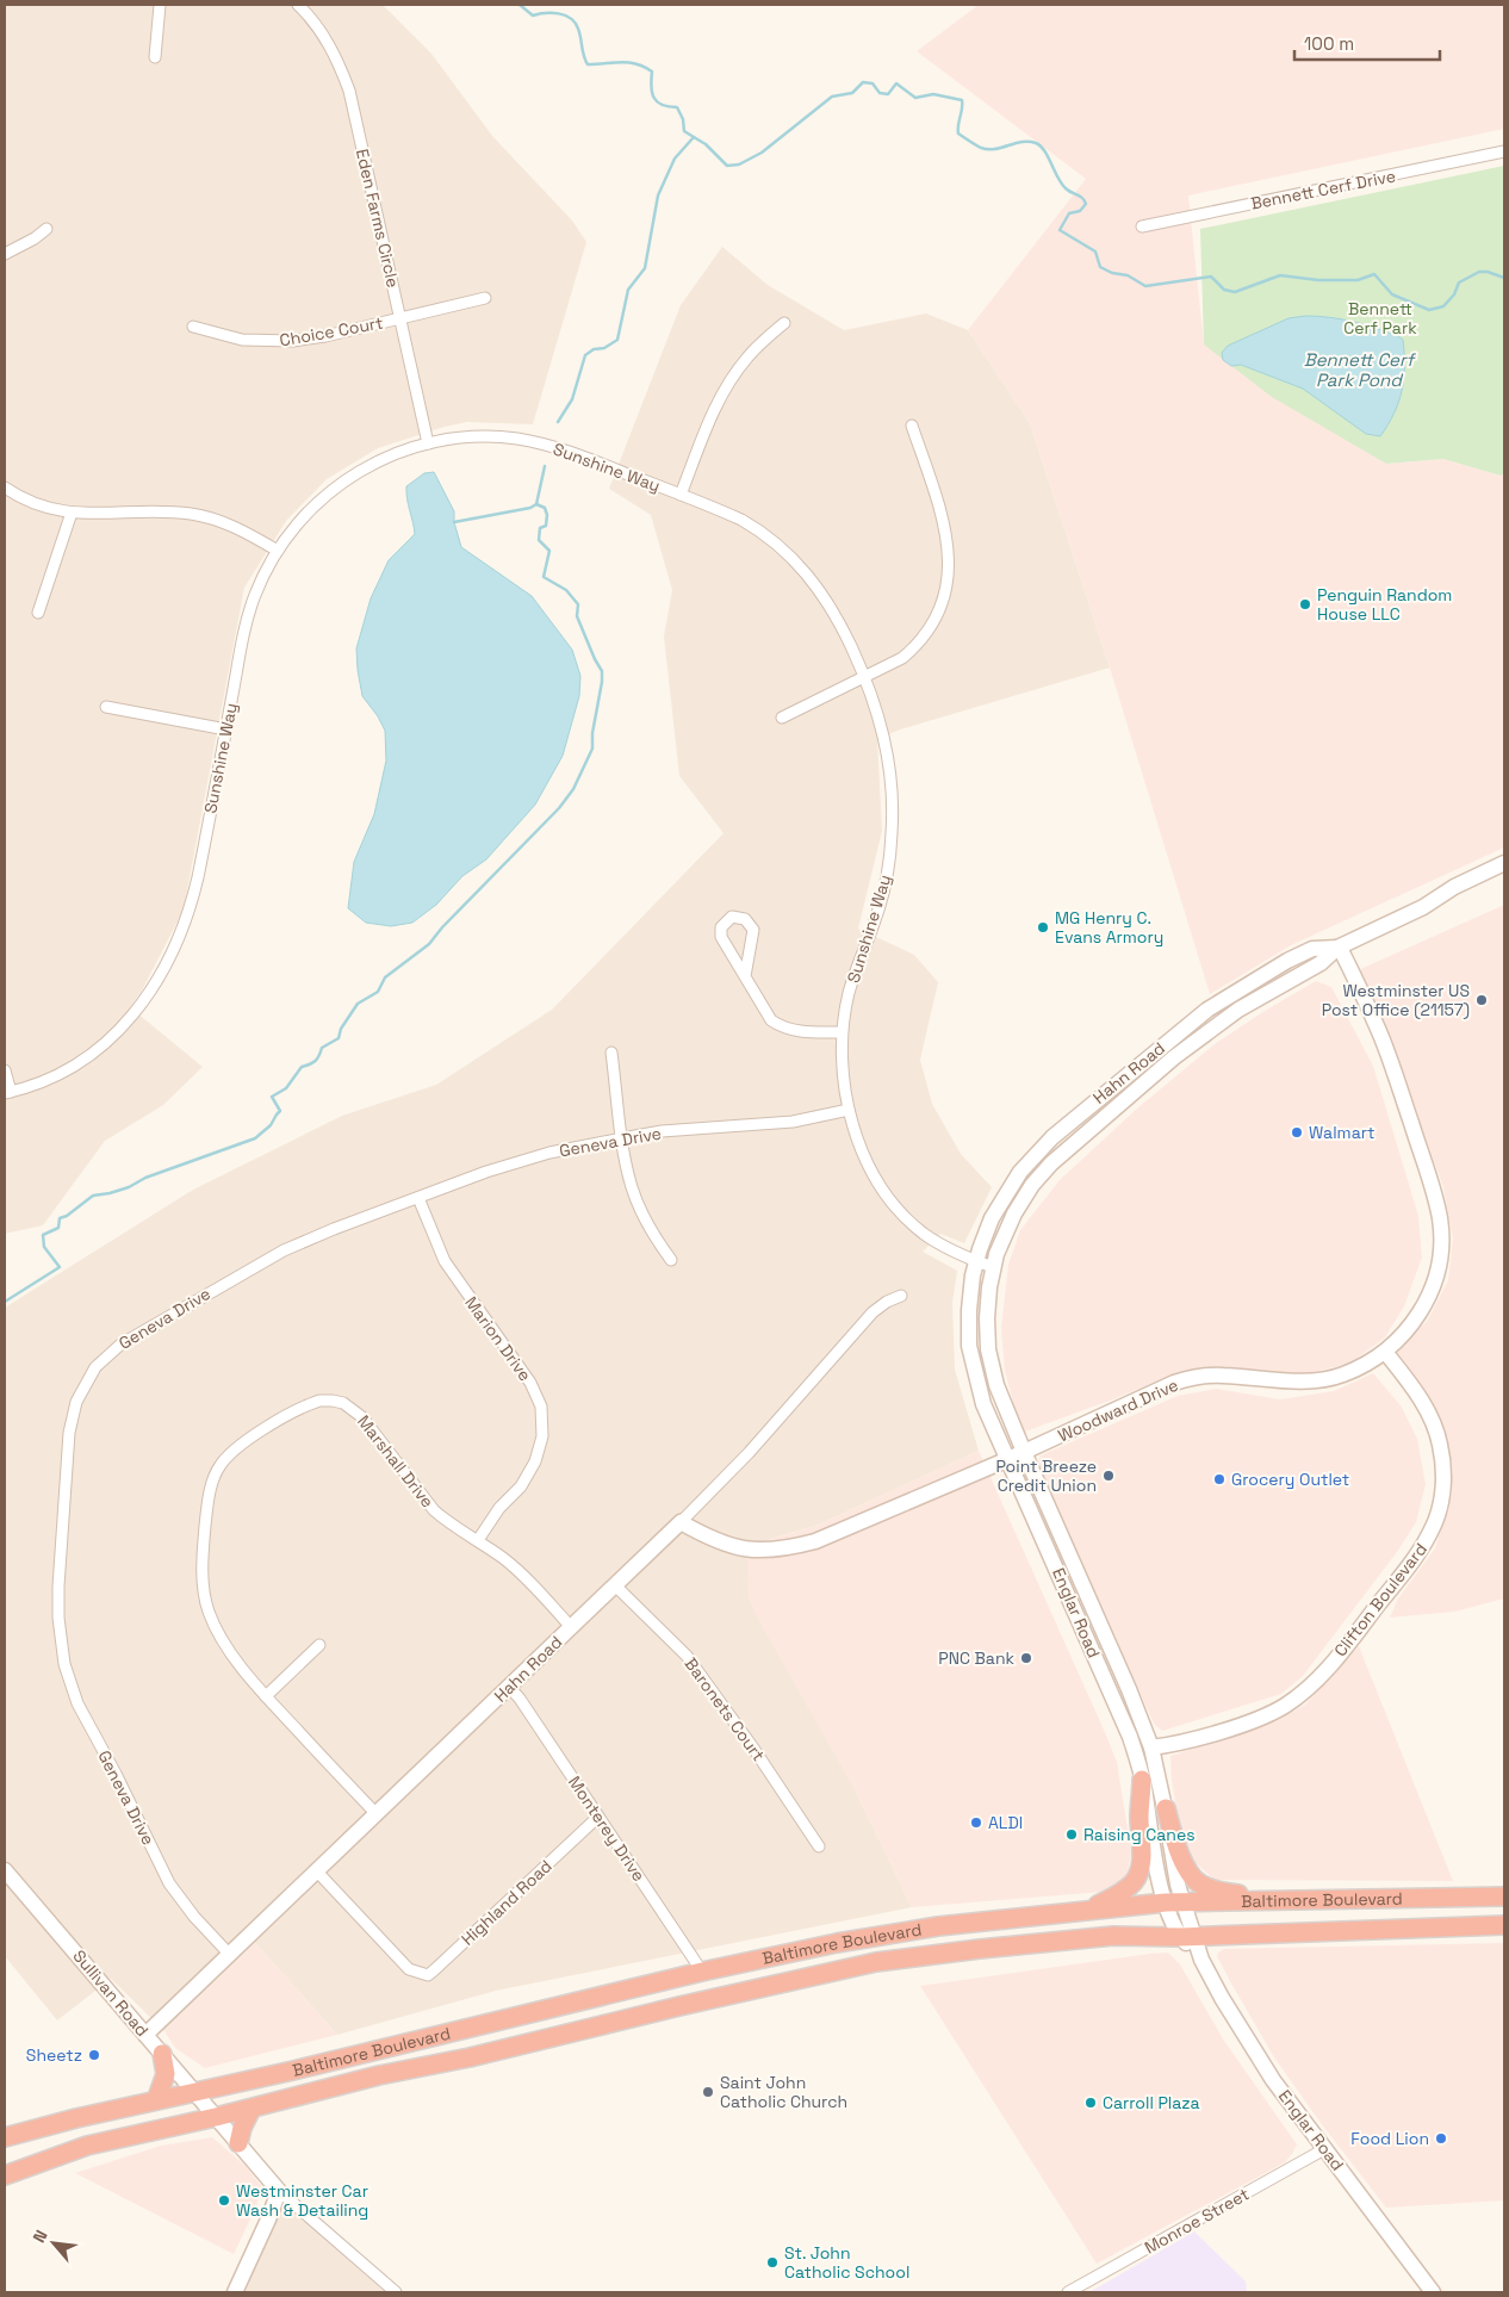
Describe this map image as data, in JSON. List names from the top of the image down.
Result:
{
  "streets": {
    "highway": ["Baltimore Boulevard"],
    "street": [
      "Bennett Cerf Drive",
      "Eden Farms Circle",
      "Choice Court",
      "Sunshine Way",
      "Hahn Road",
      "Geneva Drive",
      "Marion Drive",
      "Woodward Drive",
      "Marshall Drive",
      "Clifton Boulevard",
      "Englar Road",
      "Baronets Court",
      "Monterey Drive",
      "Highland Road",
      "Sullivan Road",
      "Monroe Street"
    ]
  },
  "crossings": [
    ["Eden Farms Circle", "Choice Court"],
    ["Eden Farms Circle", "Sunshine Way"],
    ["Sunshine Way", "Hahn Road"],
    ["Sunshine Way", "Geneva Drive"],
    ["Sunshine Way", "Englar Road"],
    ["Hahn Road", "Geneva Drive"],
    ["Hahn Road", "Woodward Drive"],
    ["Hahn Road", "Marshall Drive"],
    ["Hahn Road", "Englar Road"],
    ["Hahn Road", "Baronets Court"],
    ["Hahn Road", "Monterey Drive"],
    ["Hahn Road", "Highland Road"],
    ["Hahn Road", "Sullivan Road"],
    ["Geneva Drive", "Marion Drive"],
    ["Marion Drive", "Marshall Drive"],
    ["Woodward Drive", "Clifton Boulevard"],
    ["Woodward Drive", "Englar Road"],
    ["Clifton Boulevard", "Englar Road"],
    ["Englar Road", "Baltimore Boulevard"],
    ["Englar Road", "Monroe Street"],
    ["Monterey Drive", "Baltimore Boulevard"],
    ["Monterey Drive", "Highland Road"],
    ["Baltimore Boulevard", "Sullivan Road"]
  ],
  "water": ["Bennett Cerf Park Pond"],
  "parks": ["Bennett Cerf Park"],
  "places": [
    "Penguin Random House LLC",
    "MG Henry C. Evans Armory",
    "Westminster US Post Office (21157)",
    "Walmart",
    "Point Breeze Credit Union",
    "Grocery Outlet",
    "PNC Bank",
    "ALDI",
    "Raising Canes",
    "Sheetz",
    "Saint John Catholic Church",
    "Carroll Plaza",
    "Food Lion",
    "Westminster Car Wash & Detailing",
    "St. John Catholic School"
  ],
  "scale_bar": "100 m",
  "north": "top left"
}
